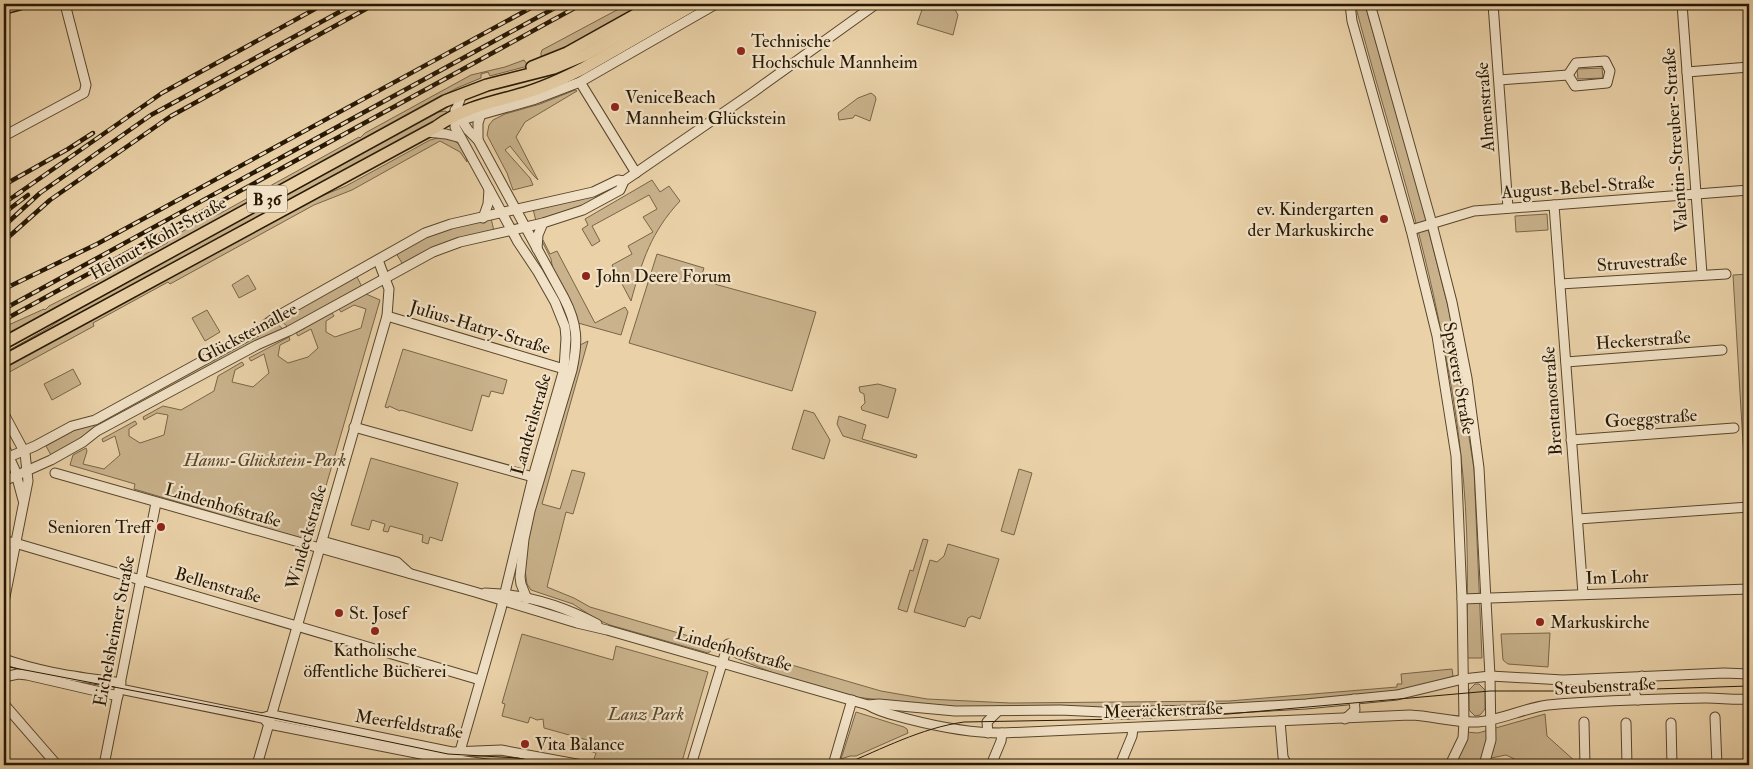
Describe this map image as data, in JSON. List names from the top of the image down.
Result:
{
  "streets": {
    "main road": ["B 36", "Helmut-Kohl-Straße"],
    "street": [
      "Almenstraße",
      "Valentin-Streuber-Straße",
      "August-Bebel-Straße",
      "Struvestraße",
      "Julius-Hatry-Straße",
      "Glücksteinallee",
      "Heckerstraße",
      "Speyerer Straße",
      "Brentanostraße",
      "Goeggstraße",
      "Landteilstraße",
      "Lindenhofstraße",
      "Windeckstraße",
      "Im Lohr",
      "Bellenstraße",
      "Eichelsheimer Straße",
      "Steubenstraße",
      "Meeräckerstraße",
      "Meerfeldstraße"
    ]
  },
  "crossings": [
    ["Almenstraße", "August-Bebel-Straße"],
    ["Valentin-Streuber-Straße", "August-Bebel-Straße"],
    ["Valentin-Streuber-Straße", "Struvestraße"],
    ["August-Bebel-Straße", "Speyerer Straße"],
    ["August-Bebel-Straße", "Brentanostraße"],
    ["B 36", "Helmut-Kohl-Straße"],
    ["B 36", "Landteilstraße"],
    ["Helmut-Kohl-Straße", "Landteilstraße"],
    ["Struvestraße", "Brentanostraße"],
    ["Julius-Hatry-Straße", "Landteilstraße"],
    ["Julius-Hatry-Straße", "Windeckstraße"],
    ["Glücksteinallee", "Landteilstraße"],
    ["Glücksteinallee", "Windeckstraße"],
    ["Heckerstraße", "Brentanostraße"],
    ["Speyerer Straße", "Im Lohr"],
    ["Speyerer Straße", "Steubenstraße"],
    ["Speyerer Straße", "Meeräckerstraße"],
    ["Brentanostraße", "Goeggstraße"],
    ["Brentanostraße", "Im Lohr"],
    ["Landteilstraße", "Lindenhofstraße"],
    ["Landteilstraße", "Bellenstraße"],
    ["Landteilstraße", "Meerfeldstraße"],
    ["Lindenhofstraße", "Windeckstraße"],
    ["Lindenhofstraße", "Eichelsheimer Straße"],
    ["Lindenhofstraße", "Meeräckerstraße"],
    ["Windeckstraße", "Bellenstraße"],
    ["Windeckstraße", "Meerfeldstraße"],
    ["Bellenstraße", "Eichelsheimer Straße"],
    ["Eichelsheimer Straße", "Meerfeldstraße"],
    ["Steubenstraße", "Meeräckerstraße"]
  ],
  "parks": ["Hanns-Glückstein-Park", "Lanz Park"],
  "places": [
    "Technische Hochschule Mannheim",
    "VeniceBeach Mannheim Glückstein",
    "ev. Kindergarten der Markuskirche",
    "John Deere Forum",
    "Senioren Treff",
    "St. Josef",
    "Markuskirche",
    "Katholische öffentliche Bücherei",
    "Vita Balance"
  ]
}
